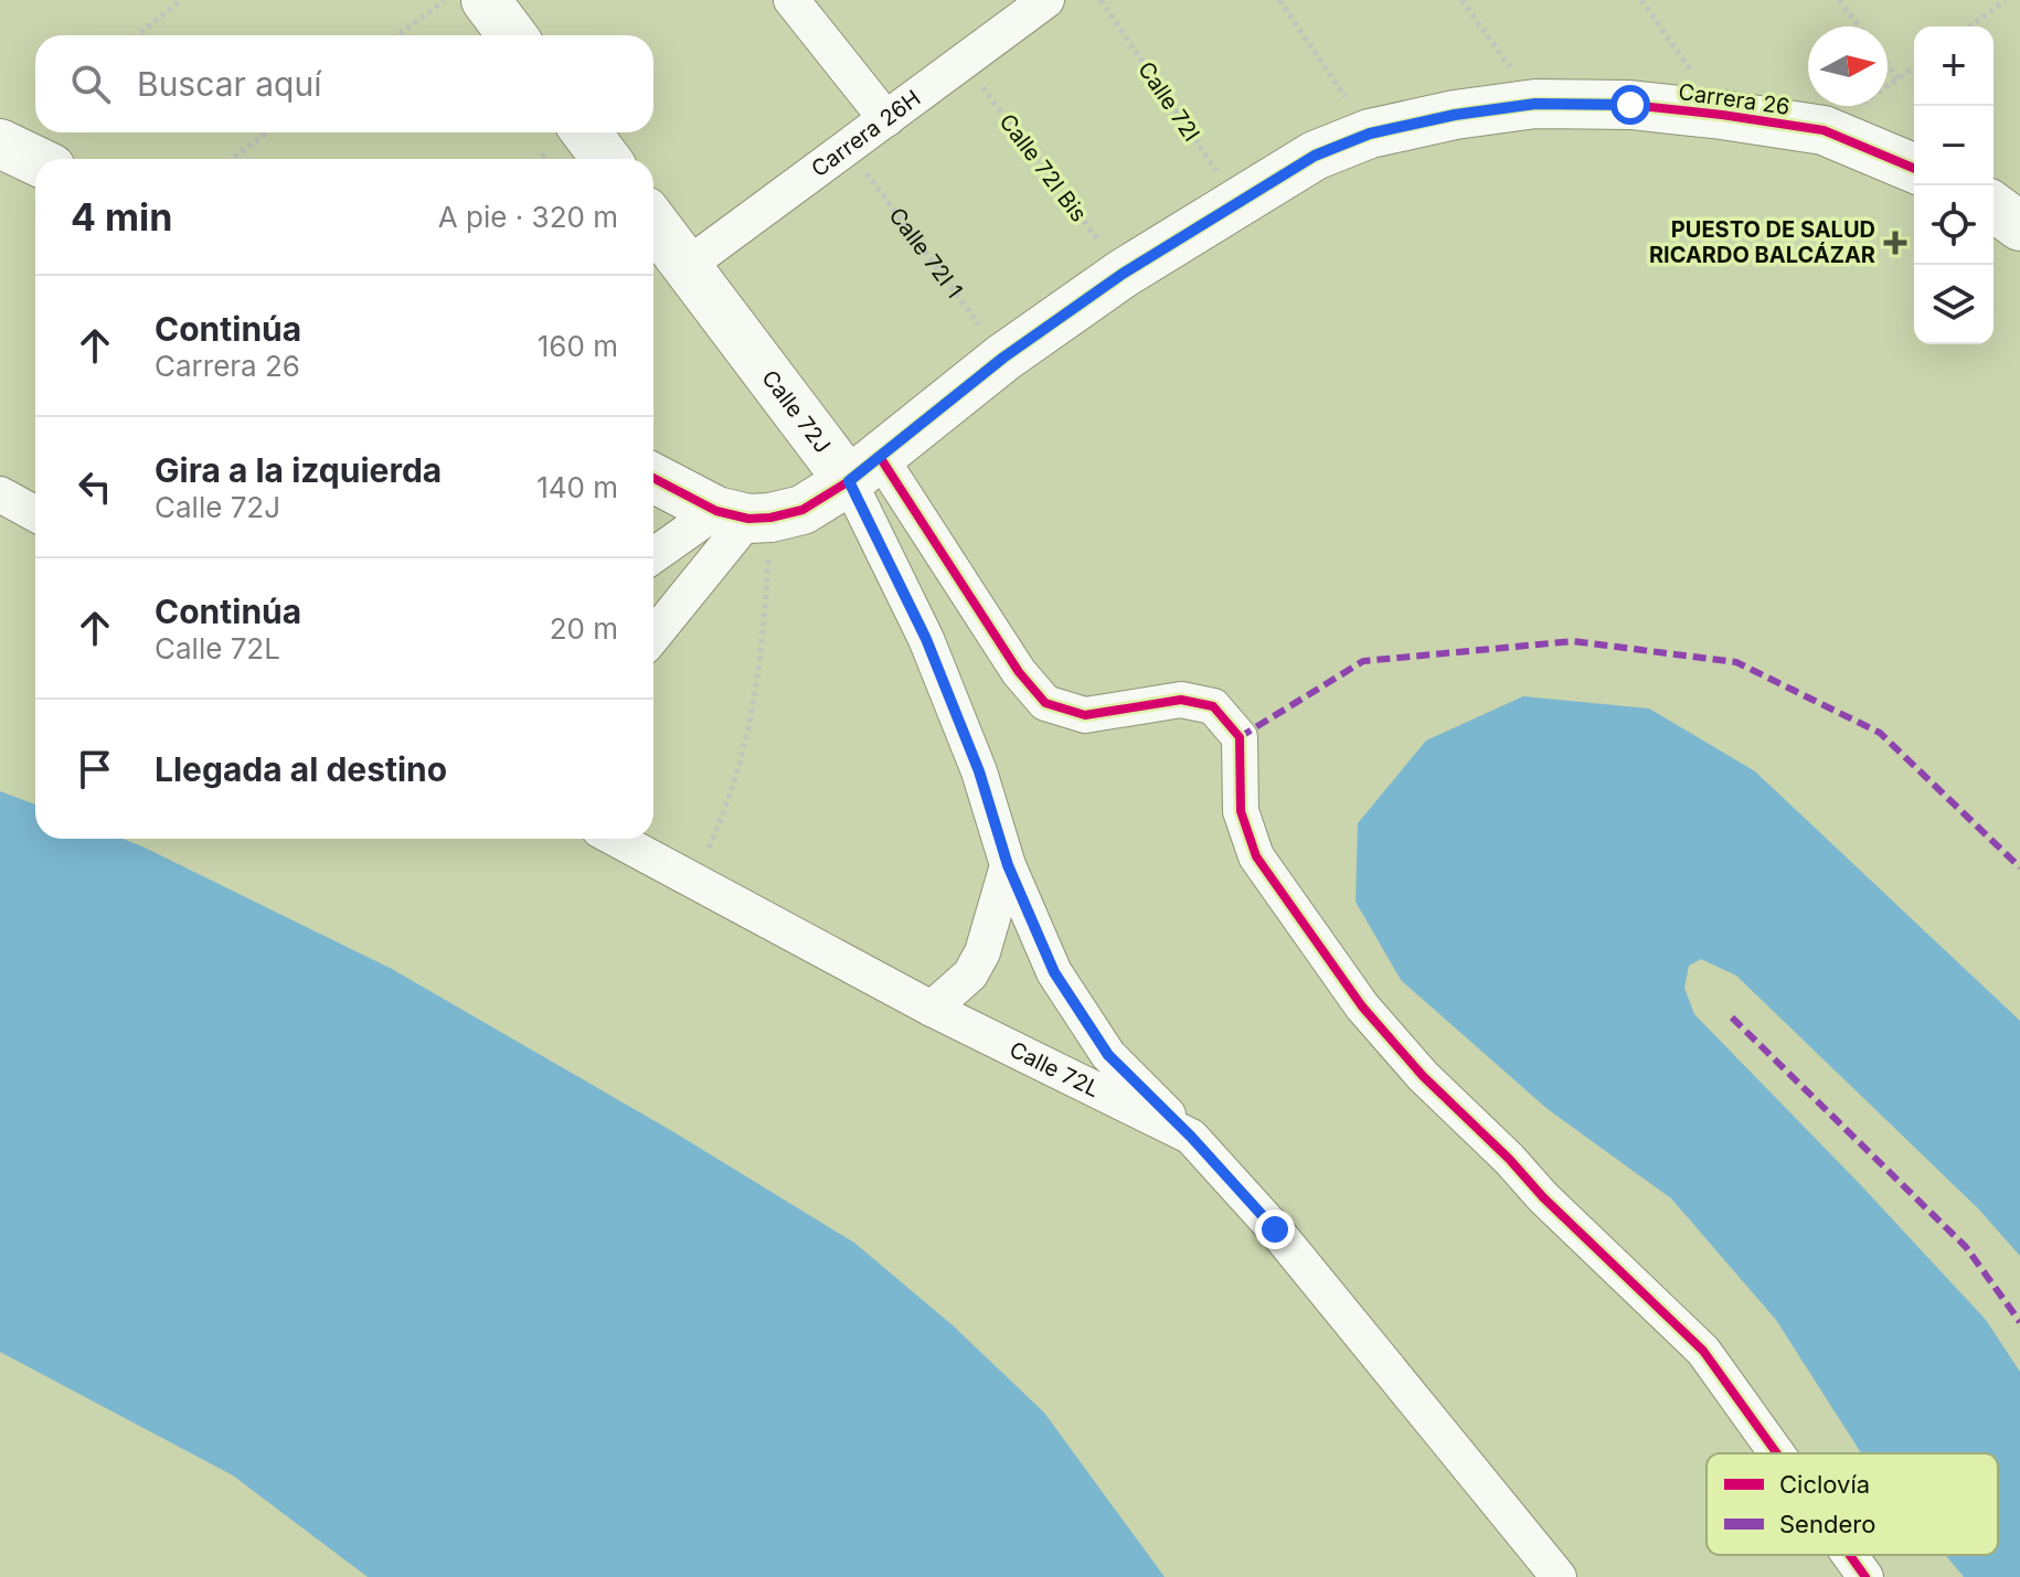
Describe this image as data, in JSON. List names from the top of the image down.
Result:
{
  "streets": {
    "street": [
      "Carrera 26",
      "Carrera 26H",
      "Calle 72J",
      "Calle 72L"
    ],
    "path": ["Calle 72I", "Calle 72I Bis", "Calle 72I 1"]
  },
  "crossings": [
    ["Carrera 26", "Calle 72I"],
    ["Carrera 26", "Calle 72I Bis"],
    ["Carrera 26", "Calle 72I 1"],
    ["Carrera 26", "Calle 72J"],
    ["Carrera 26H", "Calle 72I Bis"],
    ["Carrera 26H", "Calle 72I 1"],
    ["Carrera 26H", "Calle 72J"],
    ["Calle 72J", "Calle 72L"]
  ],
  "places": {
    "health": ["PUESTO DE SALUD RICARDO BALCÁZAR"]
  },
  "legend": ["Ciclovía", "Sendero"],
  "north": "right",
  "page": {
    "map_buttons": ["+", "−"],
    "search": "Buscar aquí",
    "heading": ["4 min", "A pie · 320 m"],
    "list": [
      ["Continúa", "Carrera 26", "160 m"],
      ["Gira a la izquierda", "Calle 72J", "140 m"],
      ["Continúa", "Calle 72L", "20 m"],
      "Llegada al destino"
    ]
  }
}
